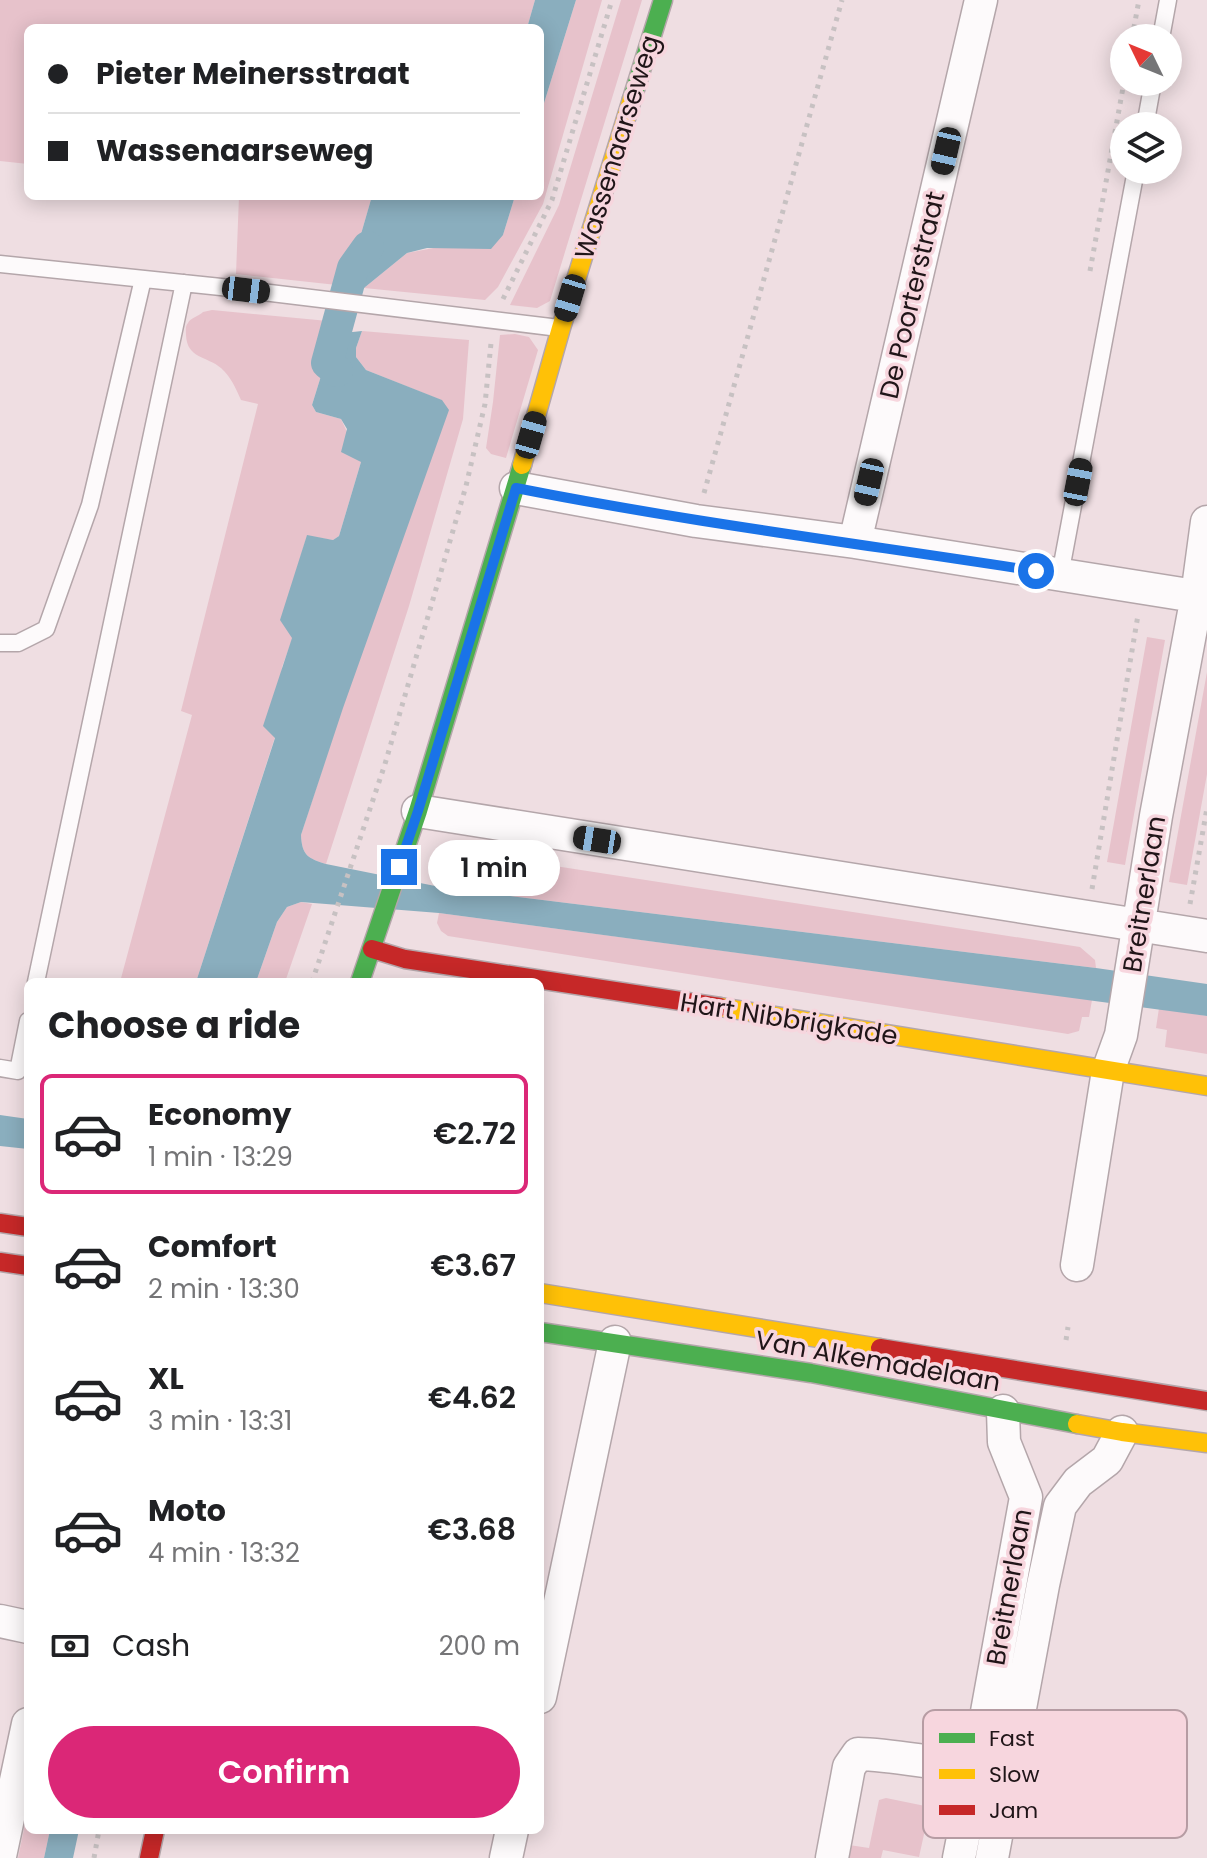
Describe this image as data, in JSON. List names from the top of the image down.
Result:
{
  "streets": {
    "street": [
      "Wassenaarseweg",
      "De Poorterstraat",
      "Breitnerlaan",
      "Hart Nibbrigkade",
      "Van Alkemadelaan"
    ]
  },
  "crossings": [
    ["Wassenaarseweg", "Hart Nibbrigkade"],
    ["Breitnerlaan", "Hart Nibbrigkade"],
    ["Breitnerlaan", "Van Alkemadelaan"]
  ],
  "legend": ["Fast", "Slow", "Jam"],
  "north": "top left",
  "page": {
    "banner": ["Pieter Meinersstraat", "Wassenaarseweg"],
    "bubble": "1 min",
    "heading": "Choose a ride",
    "list": [
      {
        "name": "Economy",
        "note": "1 min · 13:29",
        "value": "€2.72"
      },
      {
        "name": "Comfort",
        "note": "2 min · 13:30",
        "value": "€3.67"
      },
      {
        "name": "XL",
        "note": "3 min · 13:31",
        "value": "€4.62"
      },
      {
        "name": "Moto",
        "note": "4 min · 13:32",
        "value": "€3.68"
      }
    ],
    "pay": ["Cash", "200 m"],
    "buttons": "Confirm"
  }
}
